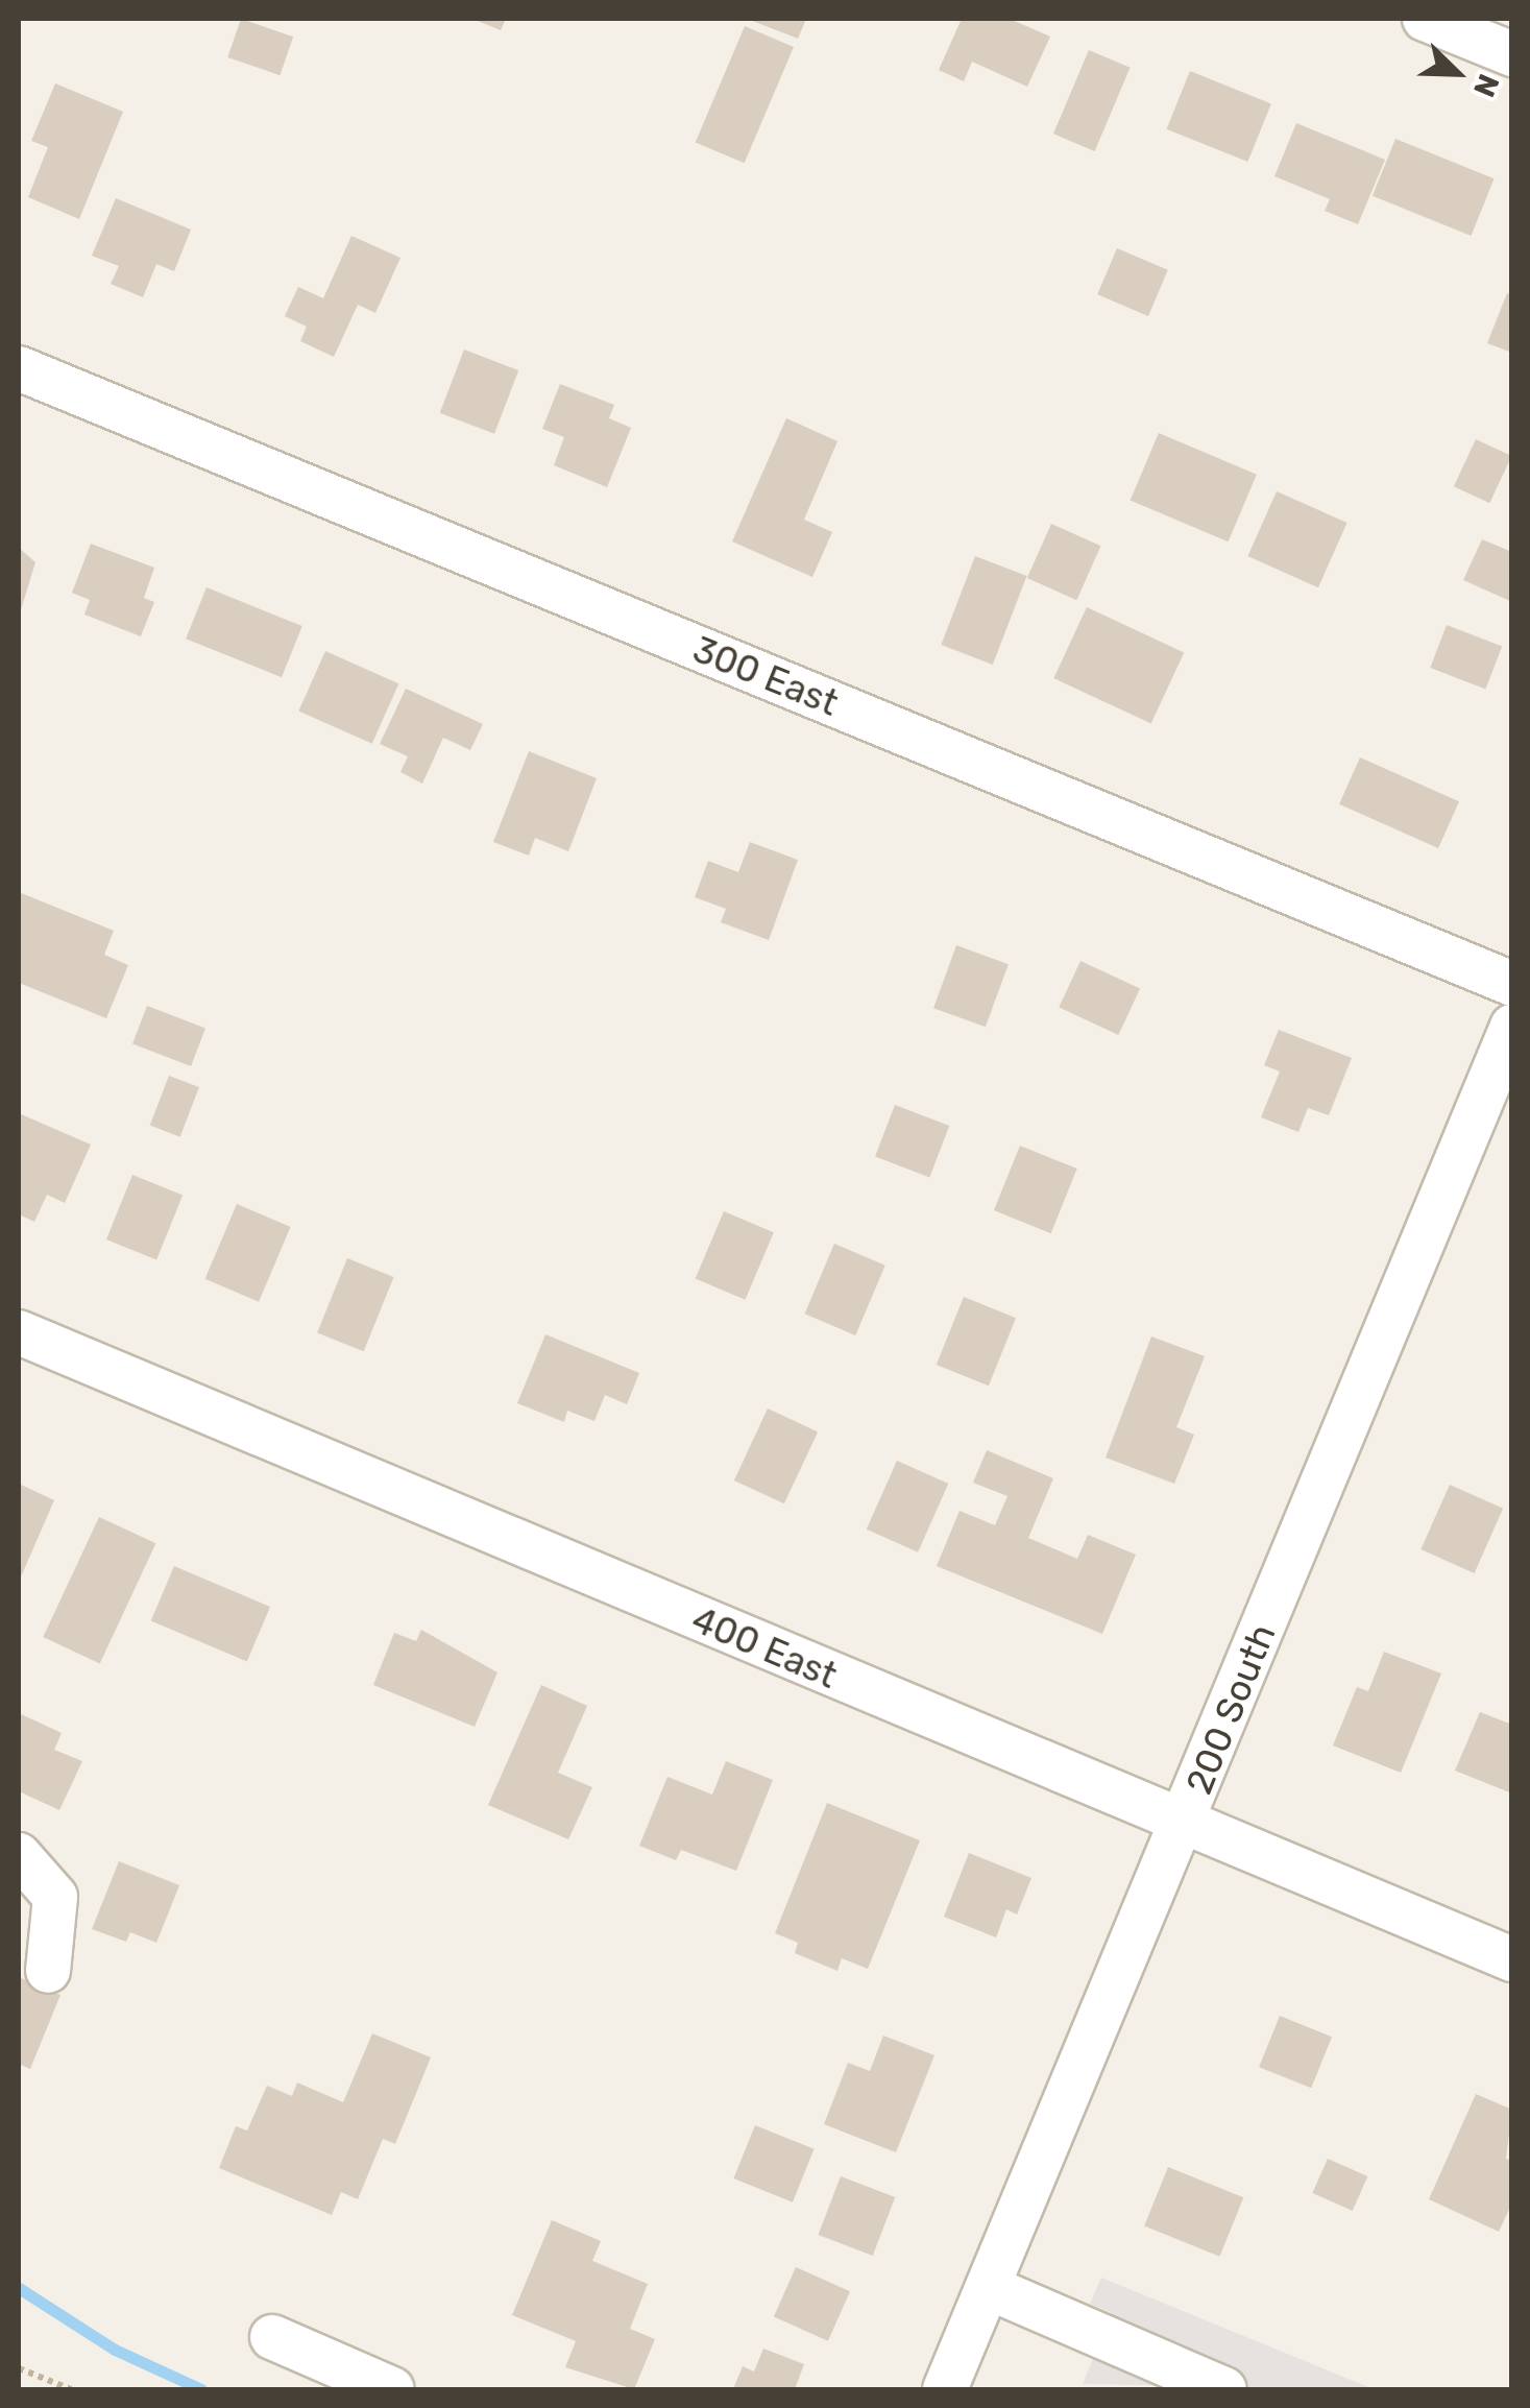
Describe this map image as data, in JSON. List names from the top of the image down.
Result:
{
  "streets": {
    "street": ["300 East", "400 East", "200 South"]
  },
  "crossings": [
    ["400 East", "200 South"]
  ],
  "north": "bottom right"
}
